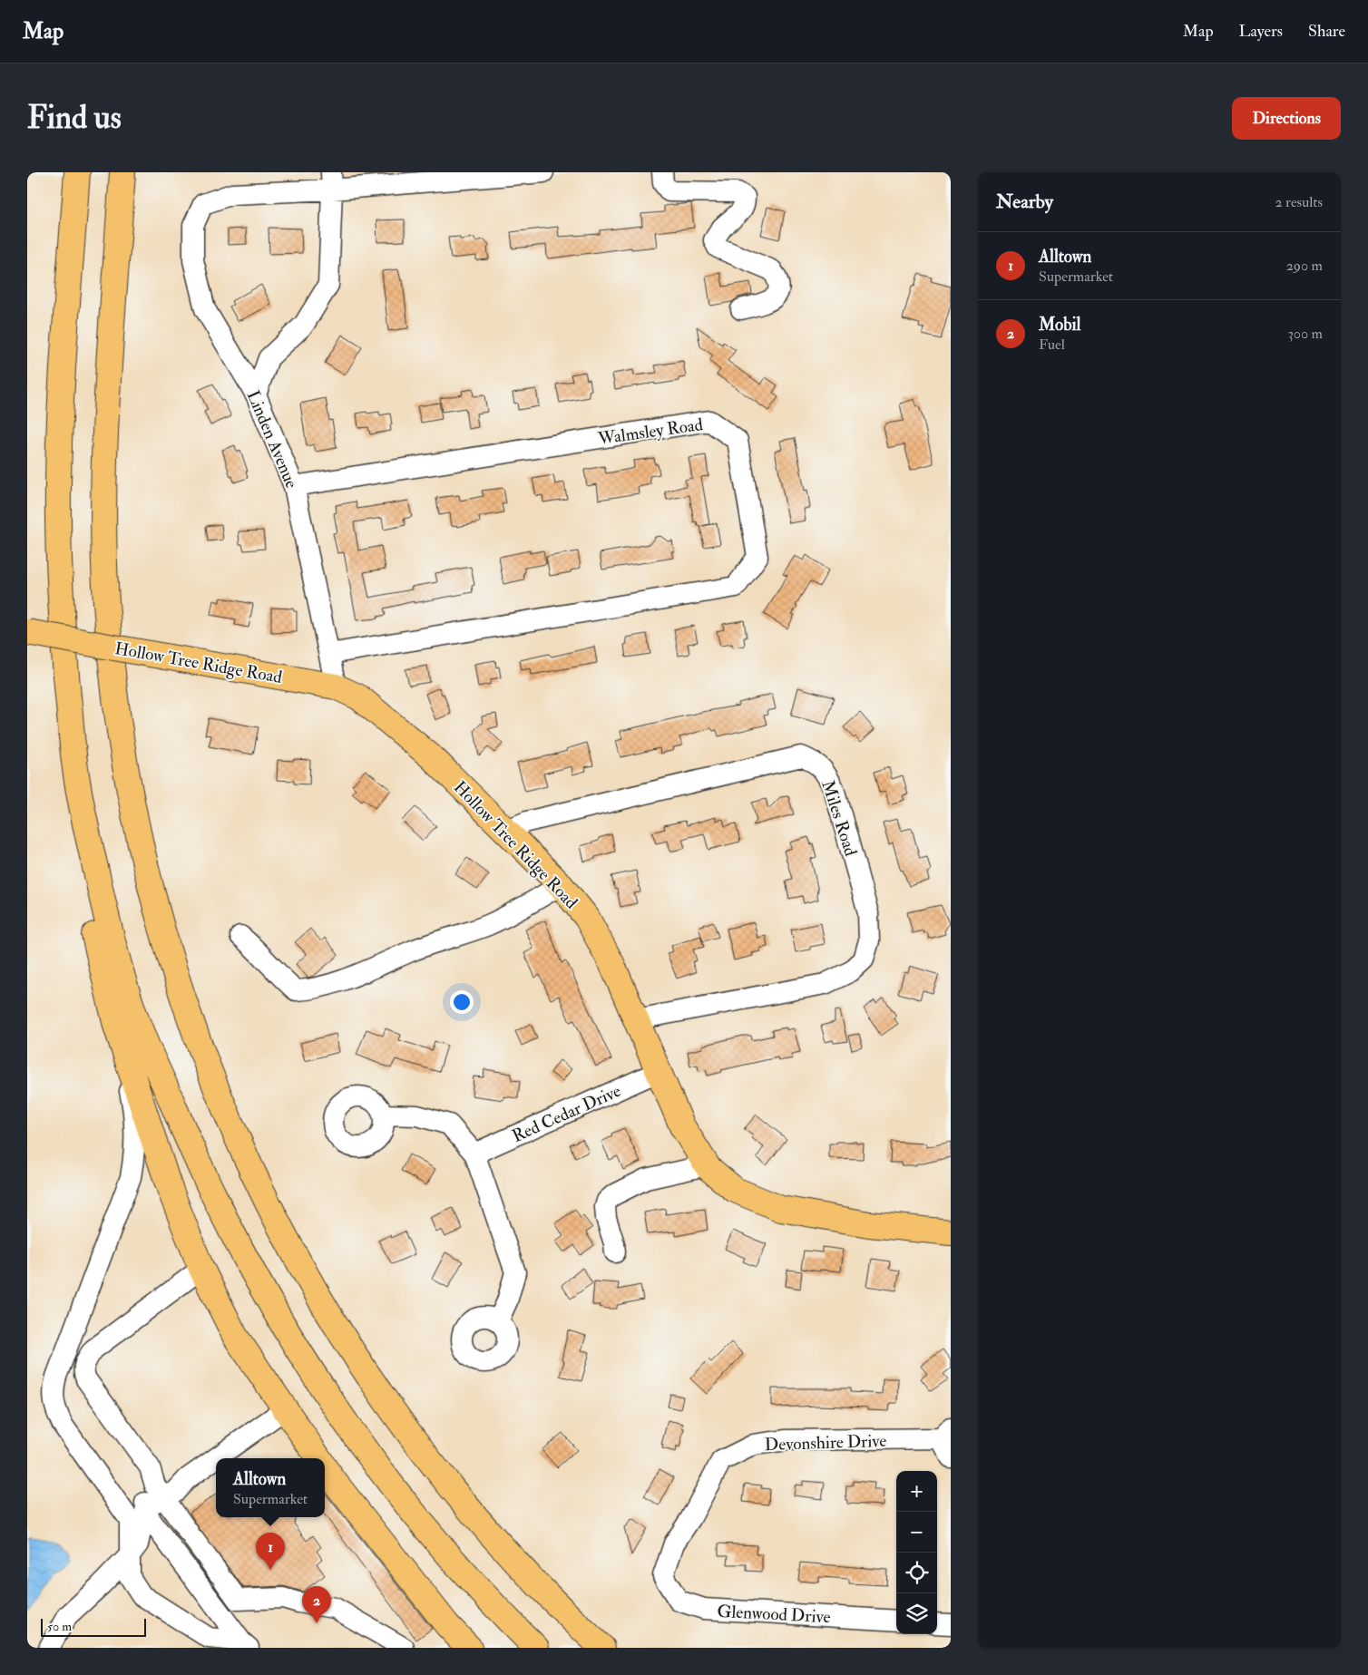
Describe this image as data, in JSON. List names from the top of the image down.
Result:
{
  "streets": {
    "main road": ["Hollow Tree Ridge Road"],
    "street": [
      "Walmsley Road",
      "Linden Avenue",
      "Miles Road",
      "Red Cedar Drive",
      "Devonshire Drive",
      "Glenwood Drive"
    ]
  },
  "crossings": [
    ["Walmsley Road", "Linden Avenue"],
    ["Linden Avenue", "Hollow Tree Ridge Road"],
    ["Hollow Tree Ridge Road", "Miles Road"],
    ["Hollow Tree Ridge Road", "Red Cedar Drive"],
    ["Devonshire Drive", "Glenwood Drive"]
  ],
  "scale_bar": "50 m",
  "page": {
    "header": "Map",
    "nav": ["Map", "Layers", "Share"],
    "buttons": "Directions",
    "title": "Find us",
    "heading": ["Nearby", "2 results"],
    "list": [
      {
        "mark": "1",
        "name": "Alltown",
        "note": "Supermarket",
        "value": "290 m"
      },
      {
        "mark": "2",
        "name": "Mobil",
        "note": "Fuel",
        "value": "300 m"
      }
    ],
    "popup": ["Alltown", "Supermarket"],
    "map_buttons": ["+", "−"],
    "pins": ["1", "2"],
    "scale": "50 m"
  }
}
